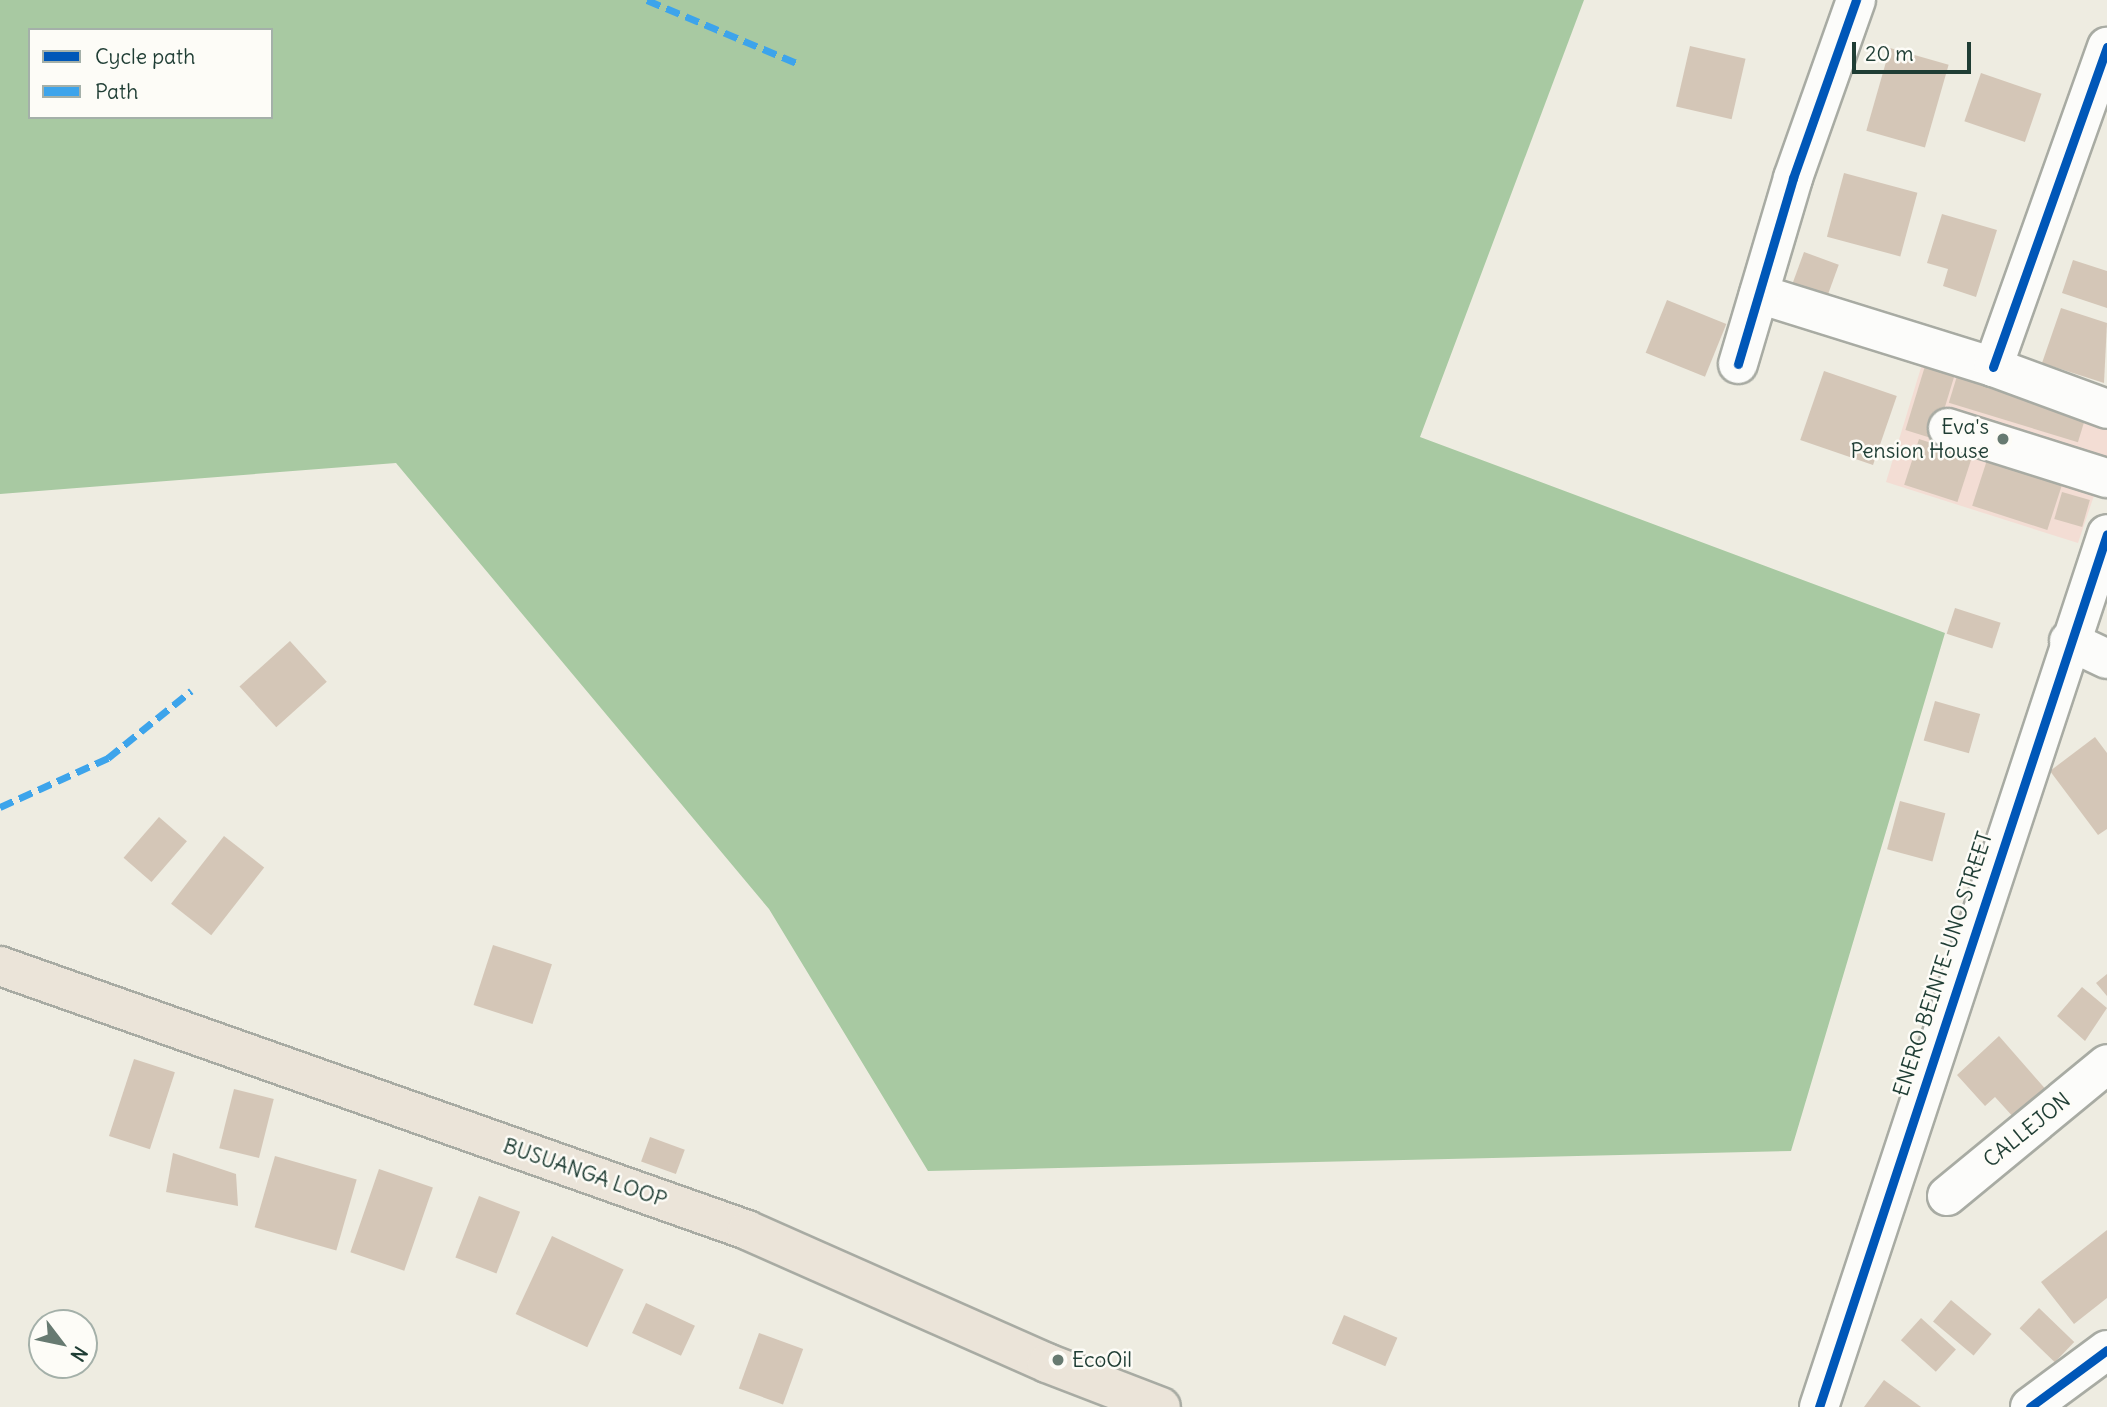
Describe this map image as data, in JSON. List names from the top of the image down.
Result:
{
  "streets": {
    "main road": ["BUSUANGA LOOP"],
    "street": ["ENERO BEINTE-UNO STREET", "CALLEJON"]
  },
  "places": ["Eva's Pension House", "EcoOil"],
  "legend": ["Cycle path", "Path"],
  "scale_bar": "20 m",
  "north": "bottom right"
}
